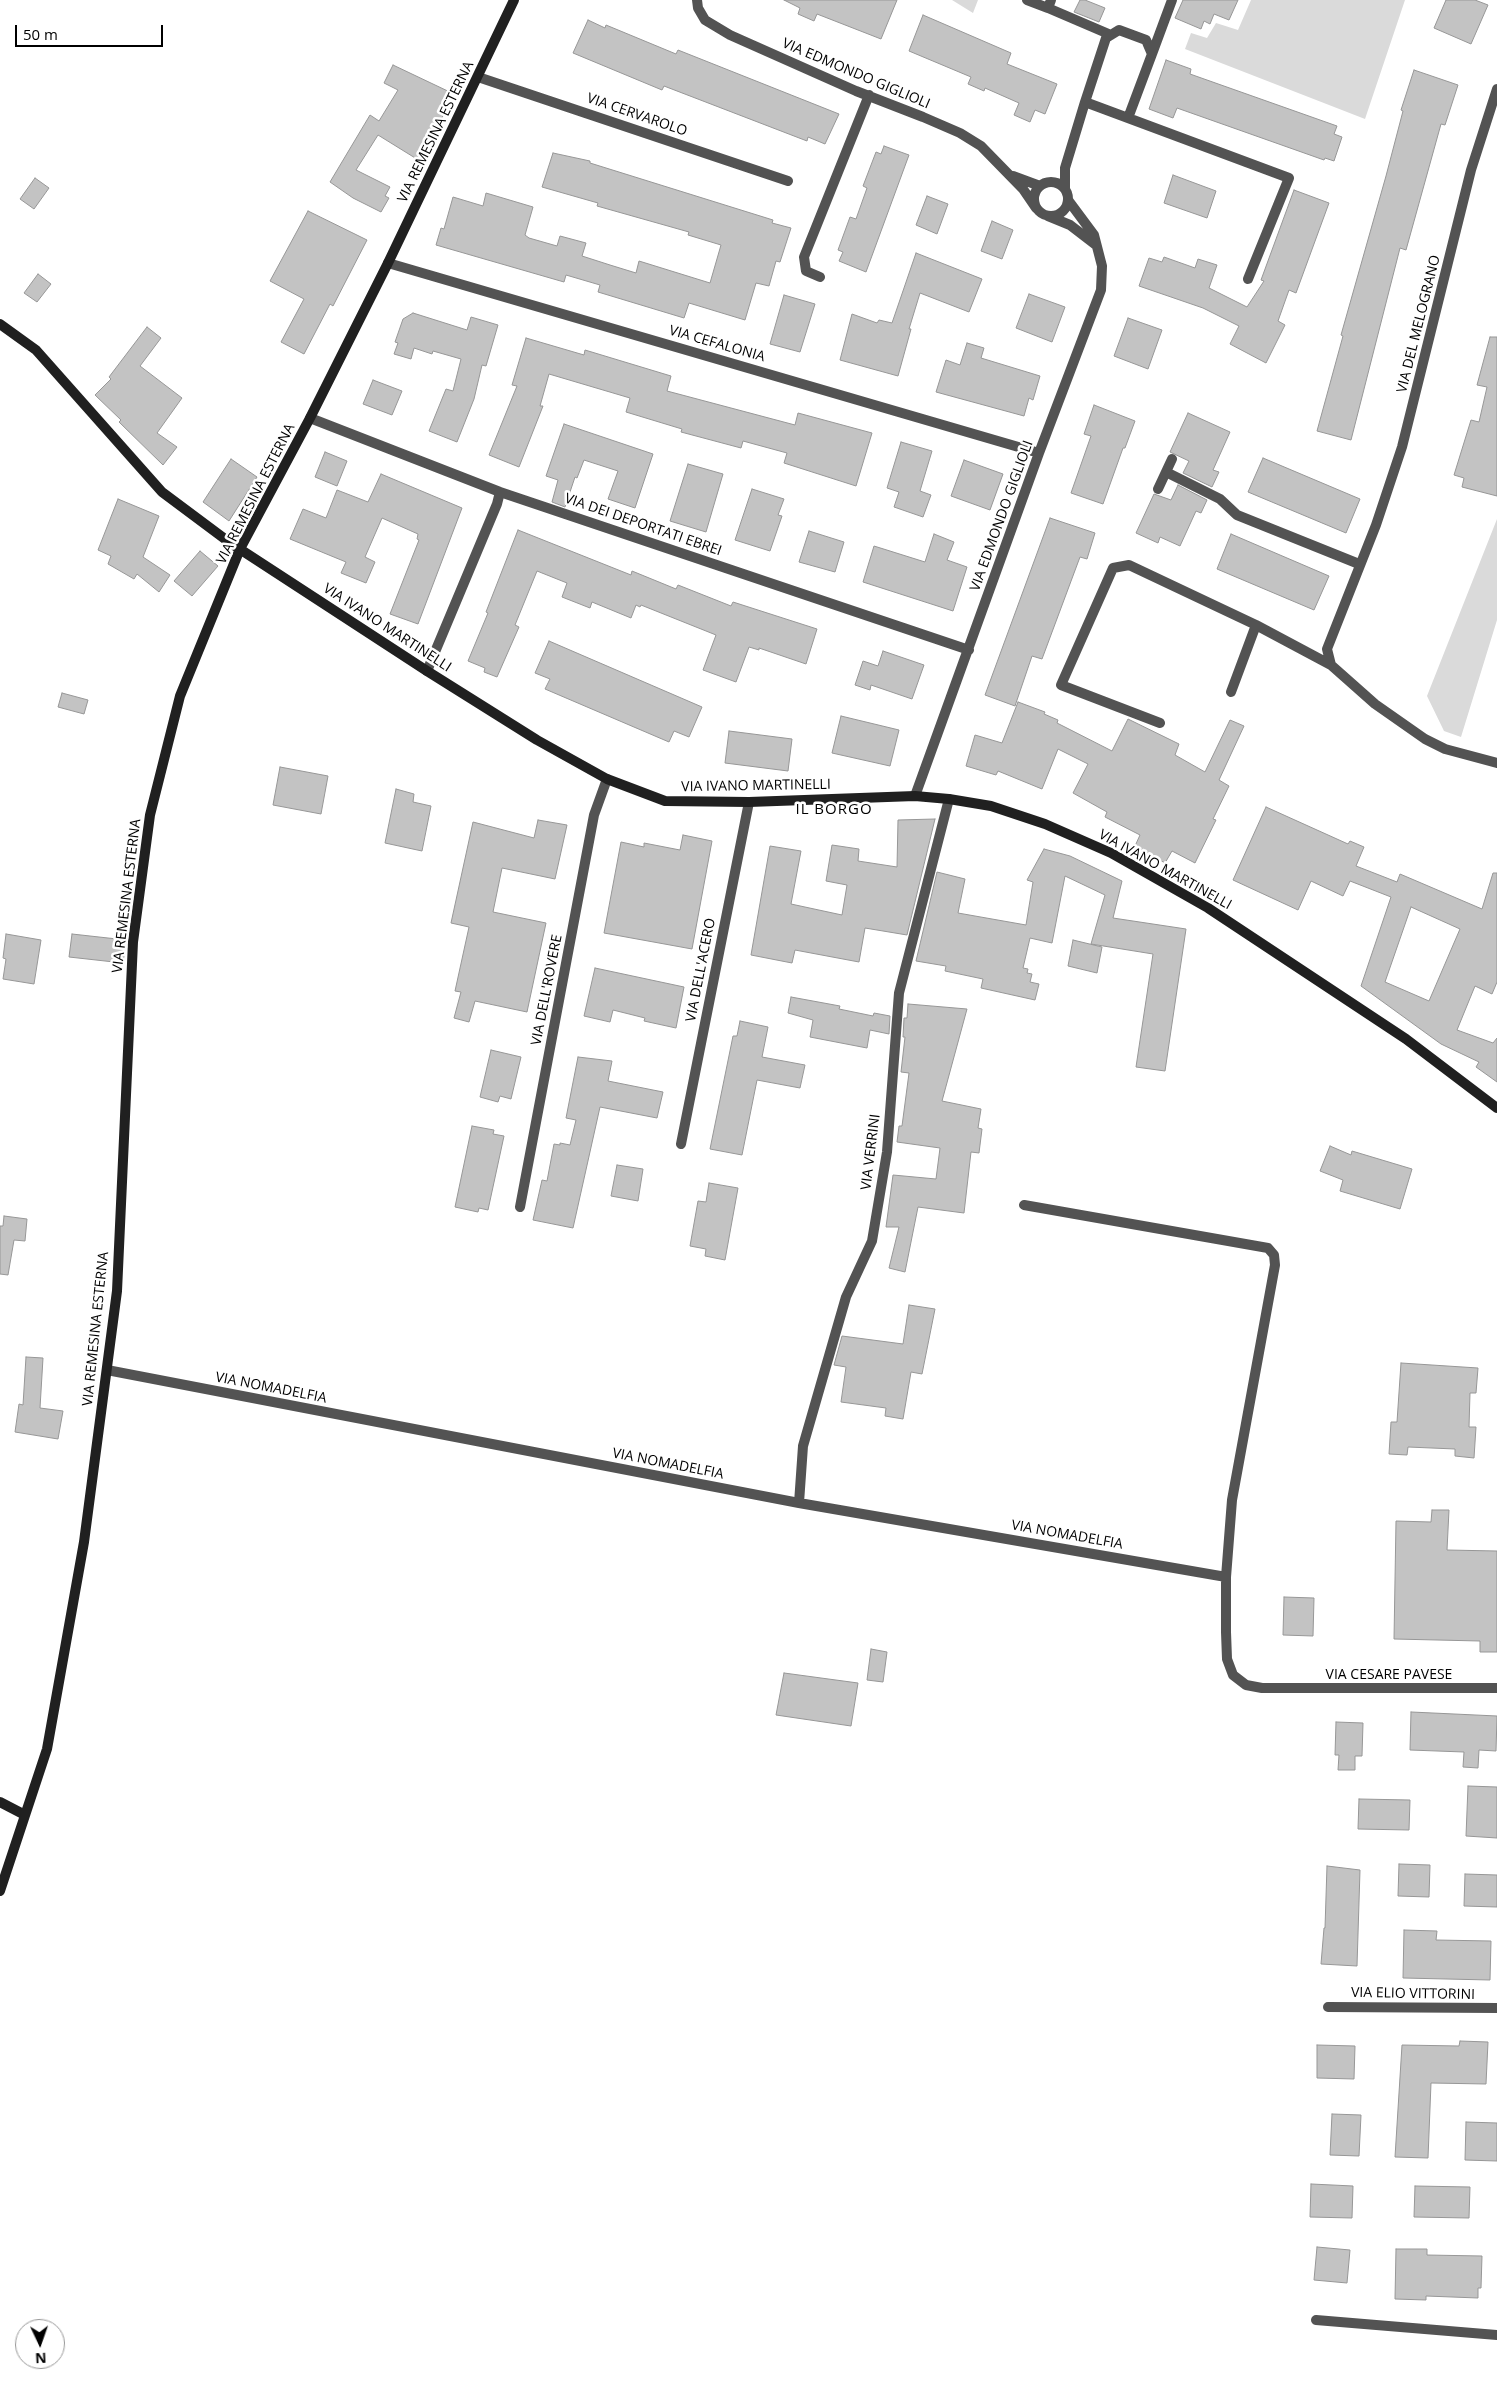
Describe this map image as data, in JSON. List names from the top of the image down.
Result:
{
  "streets": {
    "street": [
      "VIA EDMONDO GIGLIOLI",
      "VIA CERVAROLO",
      "VIA REMESINA ESTERNA",
      "VIA DEL MELOGRANO",
      "VIA CEFALONIA",
      "VIA DEI DEPORTATI EBREI",
      "VIA IVANO MARTINELLI",
      "VIA DELL'ACERO",
      "VIA DELL'ROVERE",
      "VIA VERRINI",
      "VIA NOMADELFIA",
      "VIA CESARE PAVESE",
      "VIA ELIO VITTORINI"
    ]
  },
  "crossings": [
    ["VIA EDMONDO GIGLIOLI", "VIA CEFALONIA"],
    ["VIA EDMONDO GIGLIOLI", "VIA DEI DEPORTATI EBREI"],
    ["VIA EDMONDO GIGLIOLI", "VIA IVANO MARTINELLI"],
    ["VIA CERVAROLO", "VIA REMESINA ESTERNA"],
    ["VIA REMESINA ESTERNA", "VIA CEFALONIA"],
    ["VIA REMESINA ESTERNA", "VIA DEI DEPORTATI EBREI"],
    ["VIA REMESINA ESTERNA", "VIA IVANO MARTINELLI"],
    ["VIA REMESINA ESTERNA", "VIA NOMADELFIA"],
    ["VIA IVANO MARTINELLI", "VIA DELL'ACERO"],
    ["VIA IVANO MARTINELLI", "VIA DELL'ROVERE"],
    ["VIA IVANO MARTINELLI", "VIA VERRINI"],
    ["VIA VERRINI", "VIA NOMADELFIA"],
    ["VIA NOMADELFIA", "VIA CESARE PAVESE"]
  ],
  "districts": ["IL BORGO"],
  "scale_bar": "50 m",
  "north": "bottom"
}
